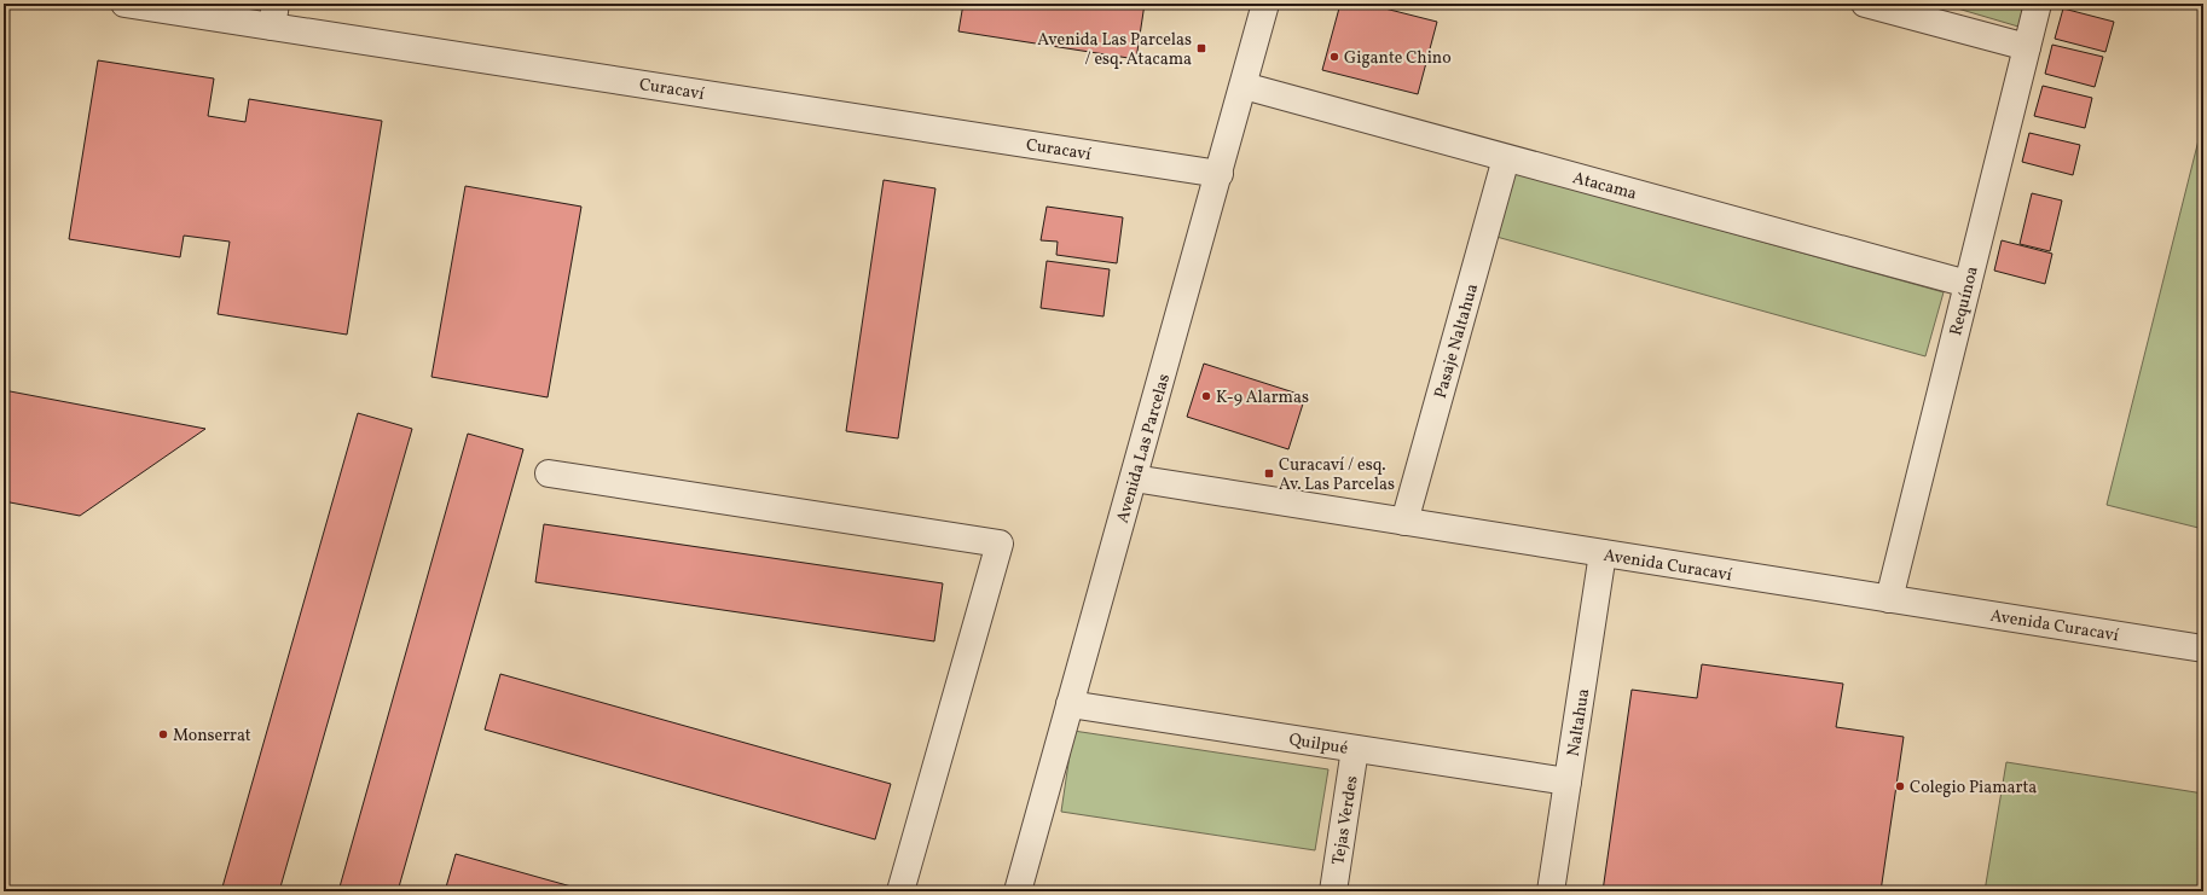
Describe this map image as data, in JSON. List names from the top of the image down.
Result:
{
  "streets": {
    "street": [
      "Curacaví",
      "Atacama",
      "Requínoa",
      "Pasaje Naltahua",
      "Avenida Las Parcelas",
      "Avenida Curacaví",
      "Naltahua",
      "Quilpué",
      "Tejas Verdes"
    ]
  },
  "crossings": [
    ["Curacaví", "Avenida Las Parcelas"],
    ["Atacama", "Requínoa"],
    ["Atacama", "Pasaje Naltahua"],
    ["Atacama", "Avenida Las Parcelas"],
    ["Requínoa", "Avenida Curacaví"],
    ["Pasaje Naltahua", "Avenida Curacaví"],
    ["Avenida Las Parcelas", "Avenida Curacaví"],
    ["Avenida Las Parcelas", "Quilpué"],
    ["Avenida Curacaví", "Naltahua"],
    ["Naltahua", "Quilpué"],
    ["Quilpué", "Tejas Verdes"]
  ],
  "places": {
    "transit": ["Avenida Las Parcelas / esq. Atacama", "Curacaví / esq. Av. Las Parcelas"],
    "other": [
      "Gigante Chino",
      "K-9 Alarmas",
      "Monserrat",
      "Colegio Piamarta"
    ]
  }
}
